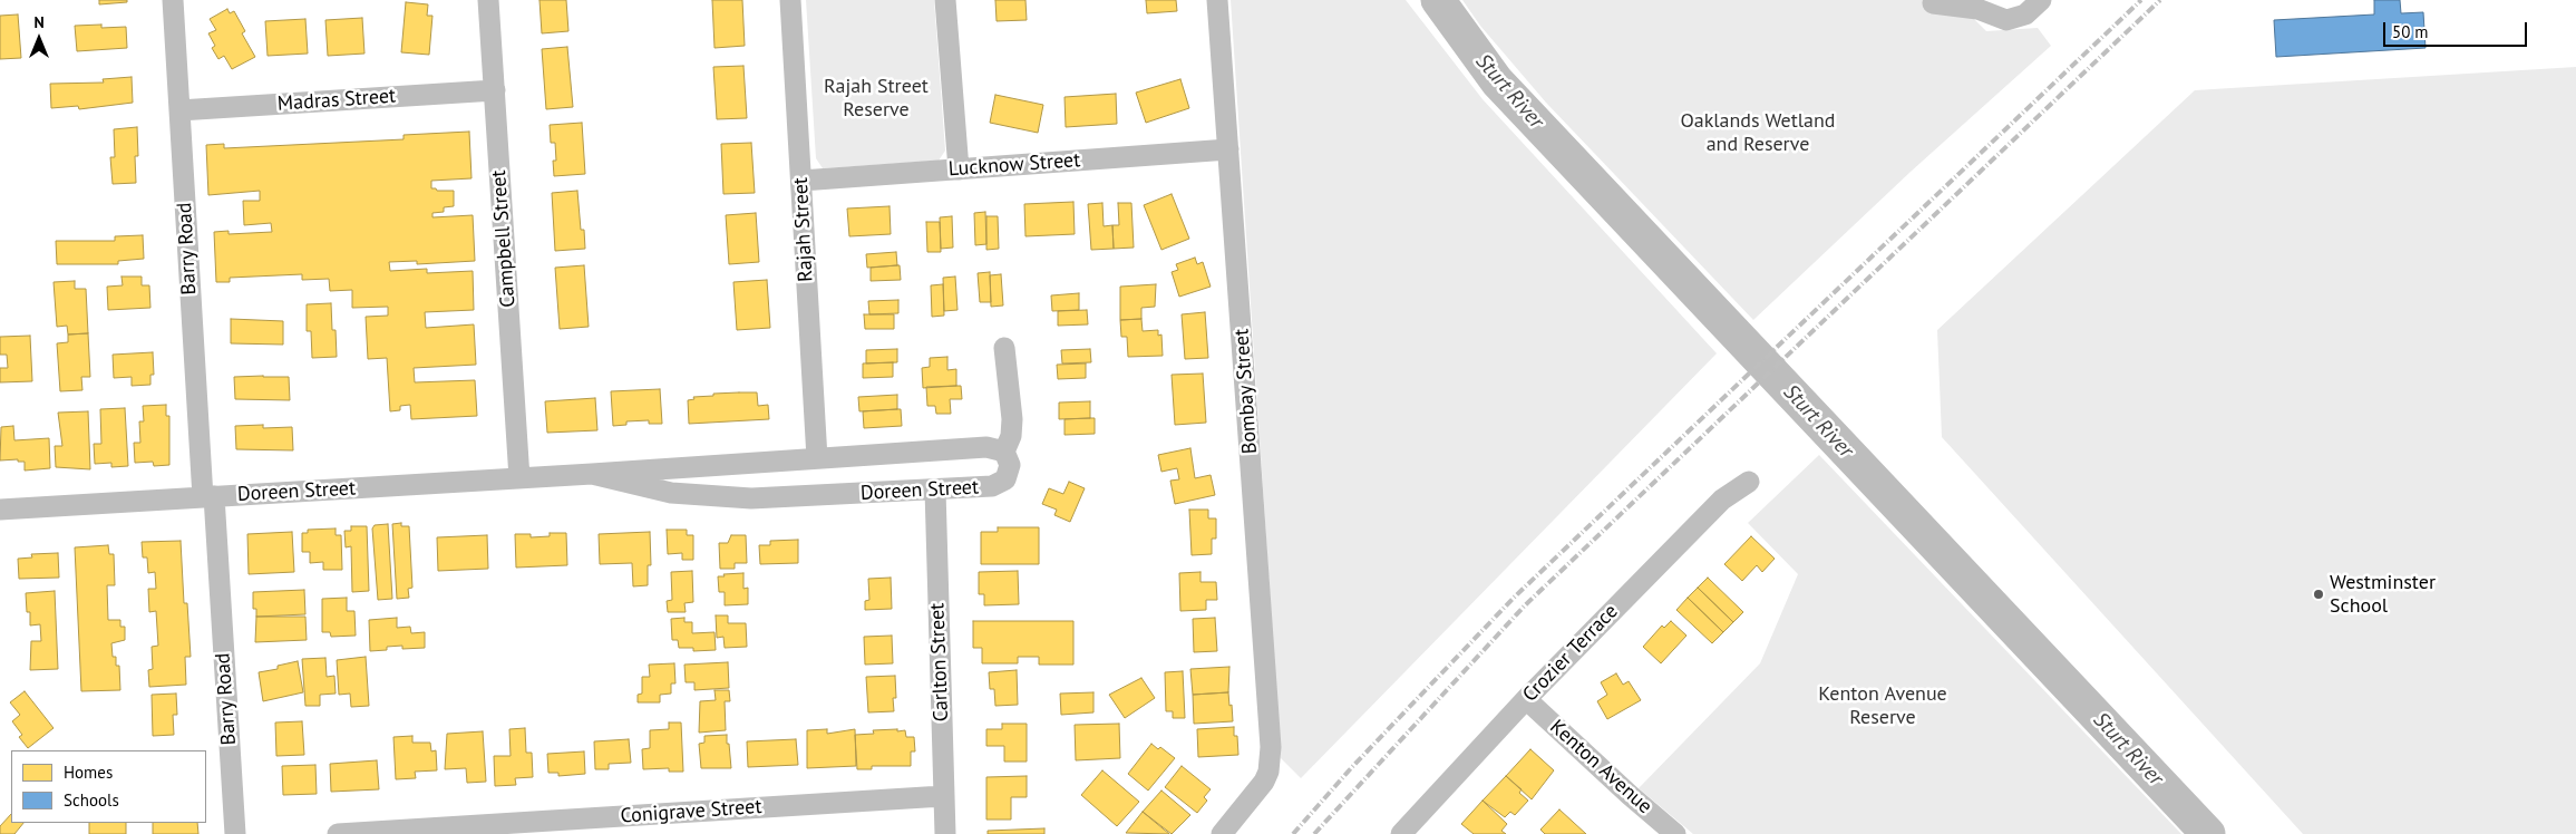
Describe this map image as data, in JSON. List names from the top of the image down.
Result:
{
  "streets": {
    "street": [
      "Madras Street",
      "Lucknow Street",
      "Rajah Street",
      "Campbell Street",
      "Barry Road",
      "Bombay Street",
      "Doreen Street",
      "Crozier Terrace",
      "Carlton Street",
      "Kenton Avenue",
      "Conigrave Street"
    ]
  },
  "crossings": [
    ["Madras Street", "Campbell Street"],
    ["Madras Street", "Barry Road"],
    ["Lucknow Street", "Rajah Street"],
    ["Lucknow Street", "Bombay Street"],
    ["Rajah Street", "Doreen Street"],
    ["Campbell Street", "Doreen Street"],
    ["Barry Road", "Doreen Street"],
    ["Doreen Street", "Carlton Street"],
    ["Crozier Terrace", "Kenton Avenue"],
    ["Carlton Street", "Conigrave Street"]
  ],
  "water": ["Sturt River"],
  "parks": ["Rajah Street Reserve", "Oaklands Wetland and Reserve", "Kenton Avenue Reserve"],
  "places": ["Westminster School"],
  "legend": ["Homes", "Schools"],
  "scale_bar": "50 m",
  "north": "top"
}
